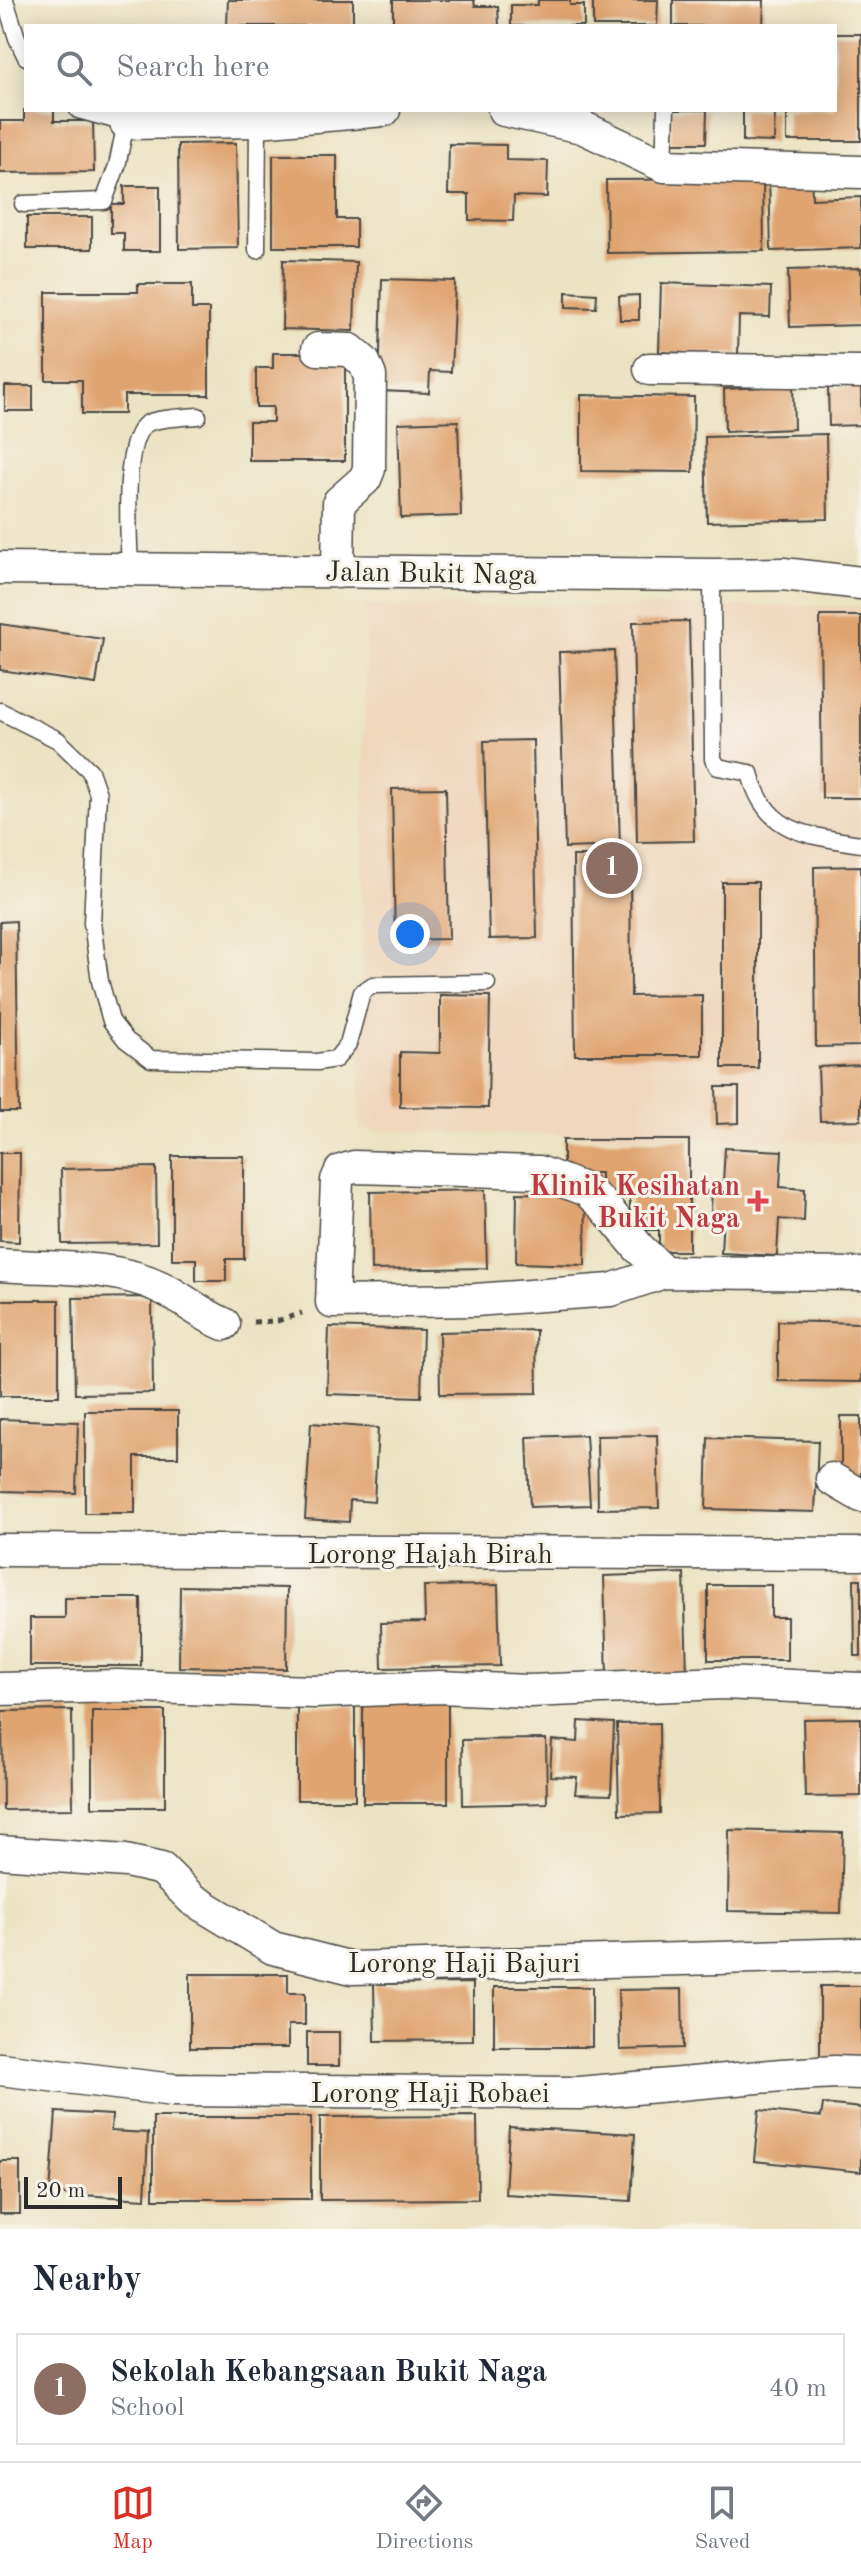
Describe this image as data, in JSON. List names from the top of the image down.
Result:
{
  "streets": {
    "street": [
      "Jalan Bukit Naga",
      "Lorong Hajah Birah",
      "Lorong Haji Bajuri",
      "Lorong Haji Robaei"
    ]
  },
  "places": {
    "health": ["Klinik Kesihatan Bukit Naga"]
  },
  "scale_bar": "20 m",
  "page": {
    "search": "Search here",
    "pins": "1",
    "scale": "20 m",
    "heading": "Nearby",
    "list": [
      {
        "mark": "1",
        "name": "Sekolah Kebangsaan Bukit Naga",
        "note": "School",
        "value": "40 m"
      }
    ],
    "nav": ["Map", "Directions", "Saved"]
  }
}
